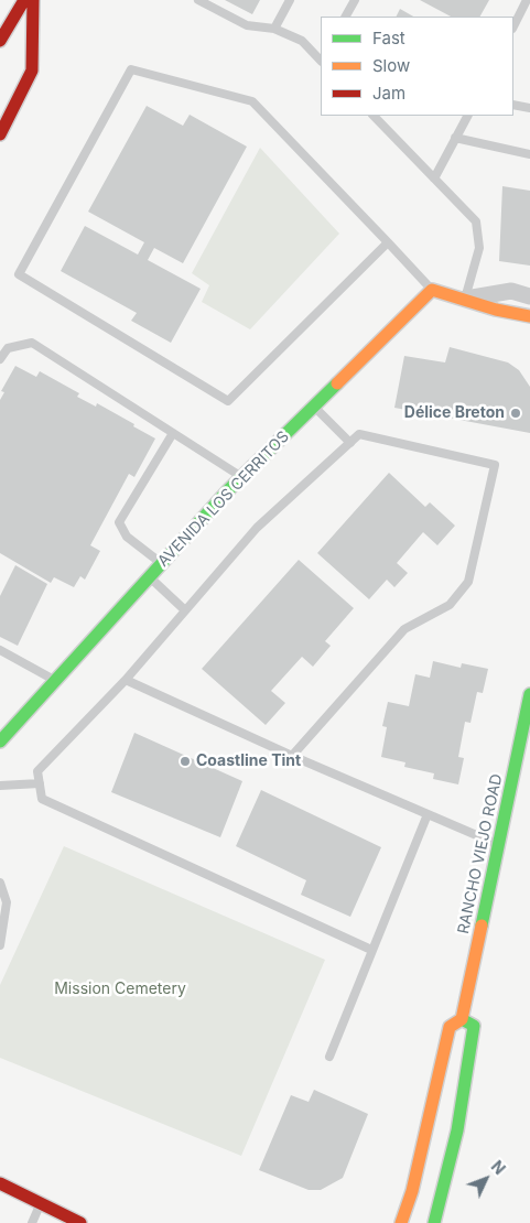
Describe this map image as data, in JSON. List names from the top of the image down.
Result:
{
  "streets": {
    "main road": ["AVENIDA LOS CERRITOS", "RANCHO VIEJO ROAD"]
  },
  "parks": ["Mission Cemetery"],
  "places": ["Délice Breton", "Coastline Tint"],
  "legend": ["Fast", "Slow", "Jam"],
  "north": "top right"
}
